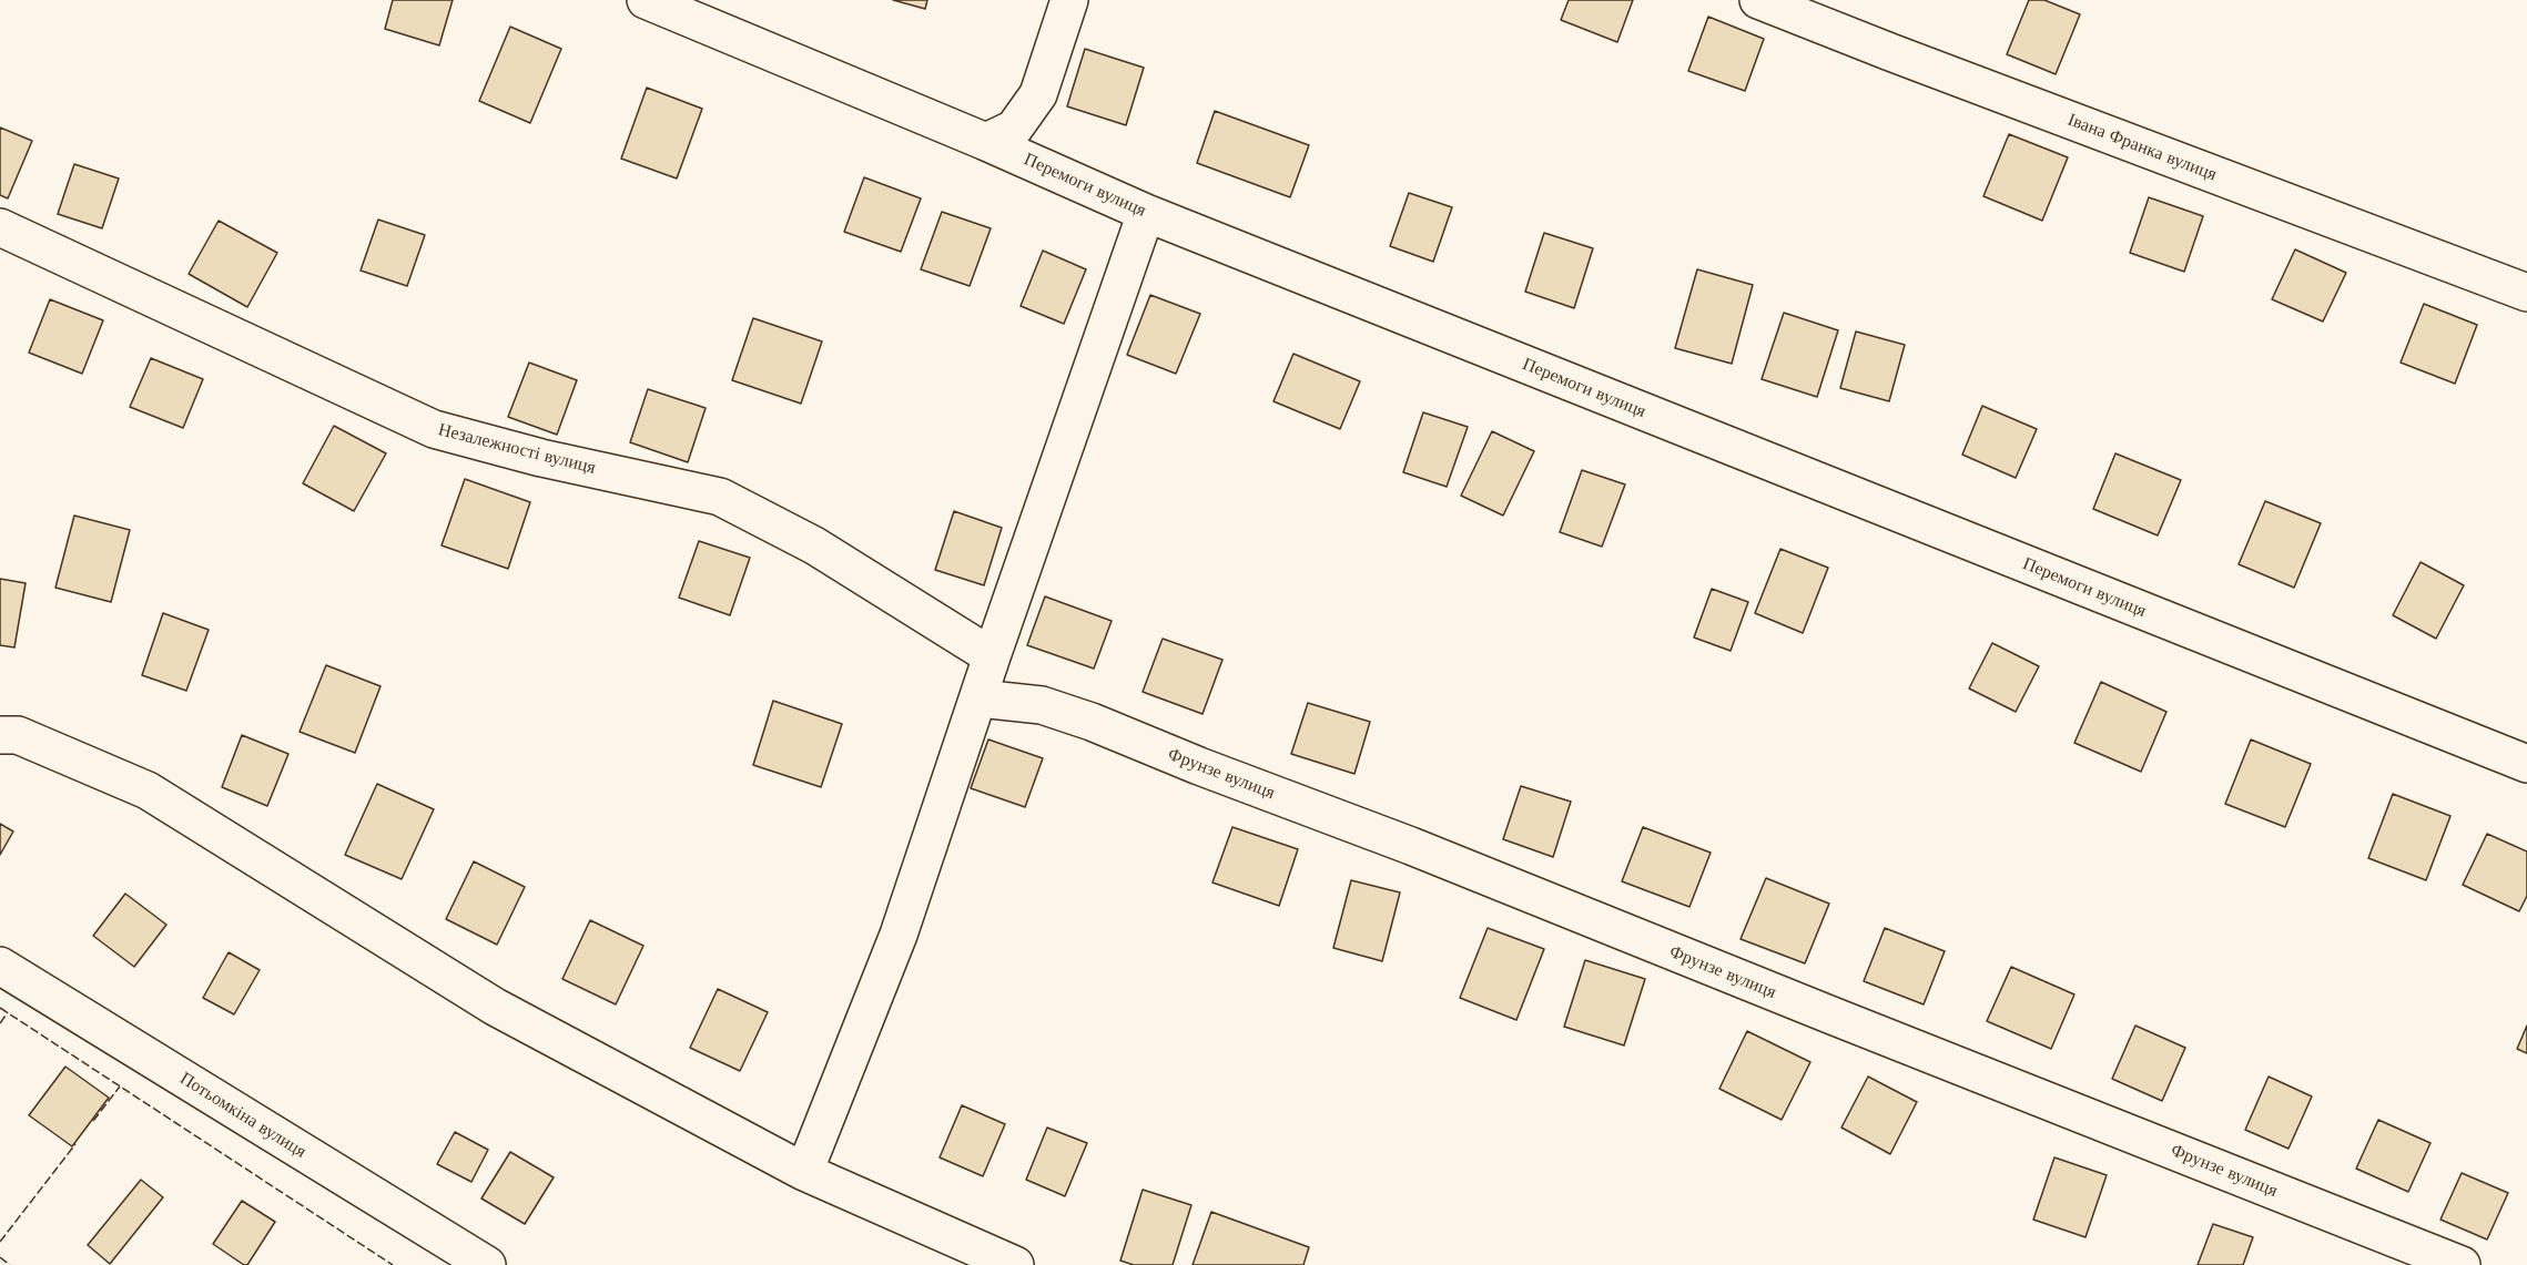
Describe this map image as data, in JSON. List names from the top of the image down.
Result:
{
  "streets": {
    "street": [
      "Івана Франка вулиця",
      "Перемоги вулиця",
      "Незалежності вулиця",
      "Фрунзе вулиця",
      "Потьомкіна вулиця"
    ]
  }
}
